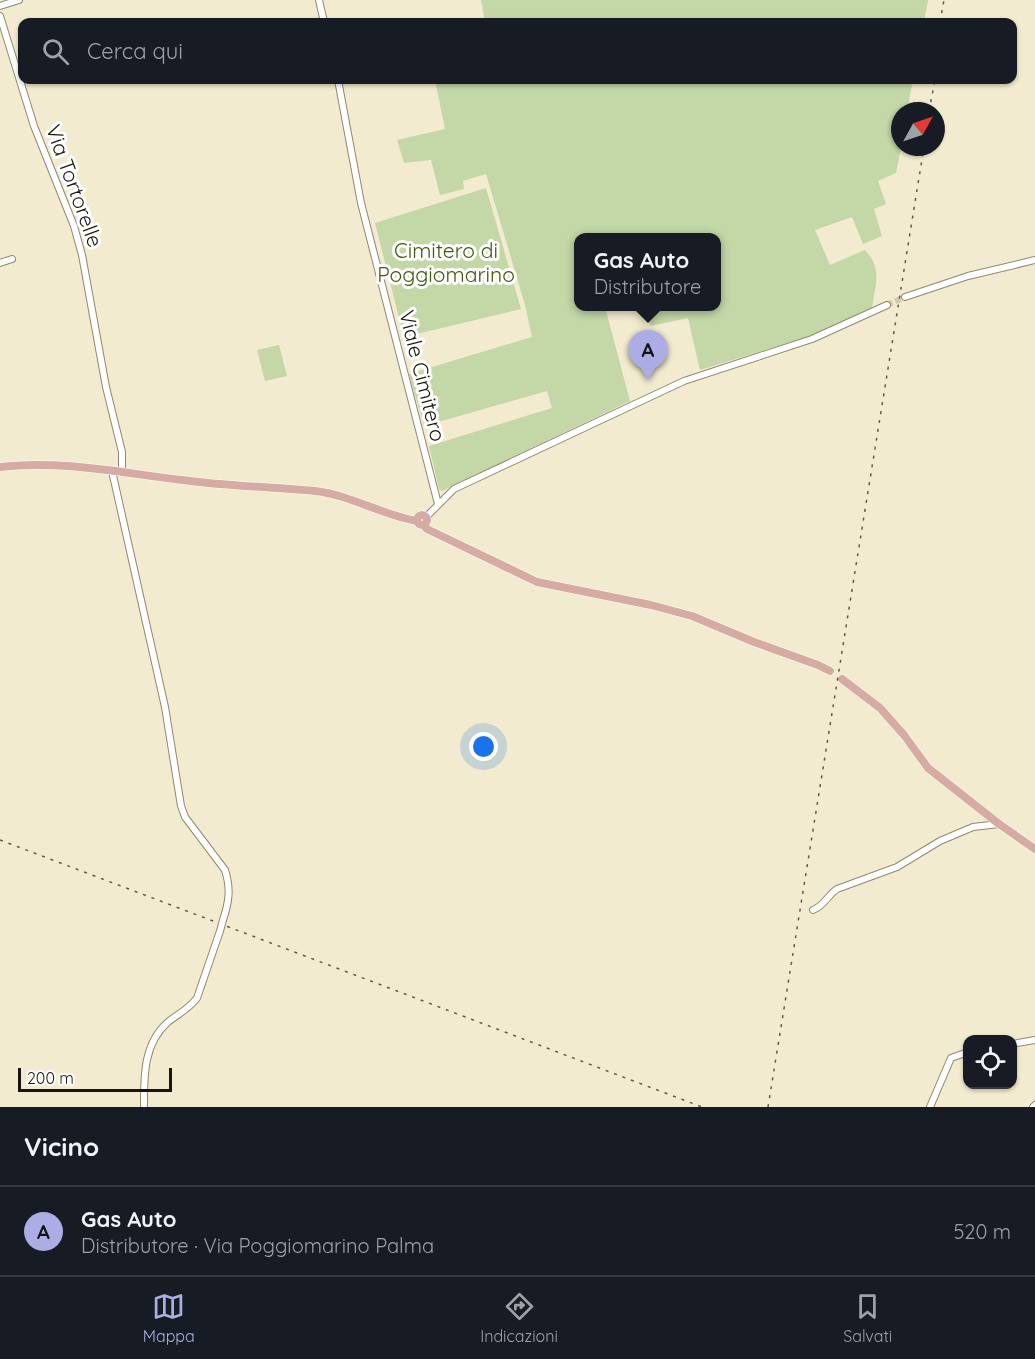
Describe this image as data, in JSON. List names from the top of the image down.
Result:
{
  "streets": {
    "street": ["Via Tortorelle", "Viale Cimitero"]
  },
  "parks": ["Cimitero di Poggiomarino"],
  "scale_bar": "200 m",
  "north": "top right",
  "page": {
    "search": "Cerca qui",
    "popup": ["Gas Auto", "Distributore"],
    "pins": "A",
    "scale": "200 m",
    "heading": "Vicino",
    "list": [
      {
        "mark": "A",
        "name": "Gas Auto",
        "note": "Distributore · Via Poggiomarino Palma",
        "value": "520 m"
      }
    ],
    "nav": ["Mappa", "Indicazioni", "Salvati"]
  }
}
